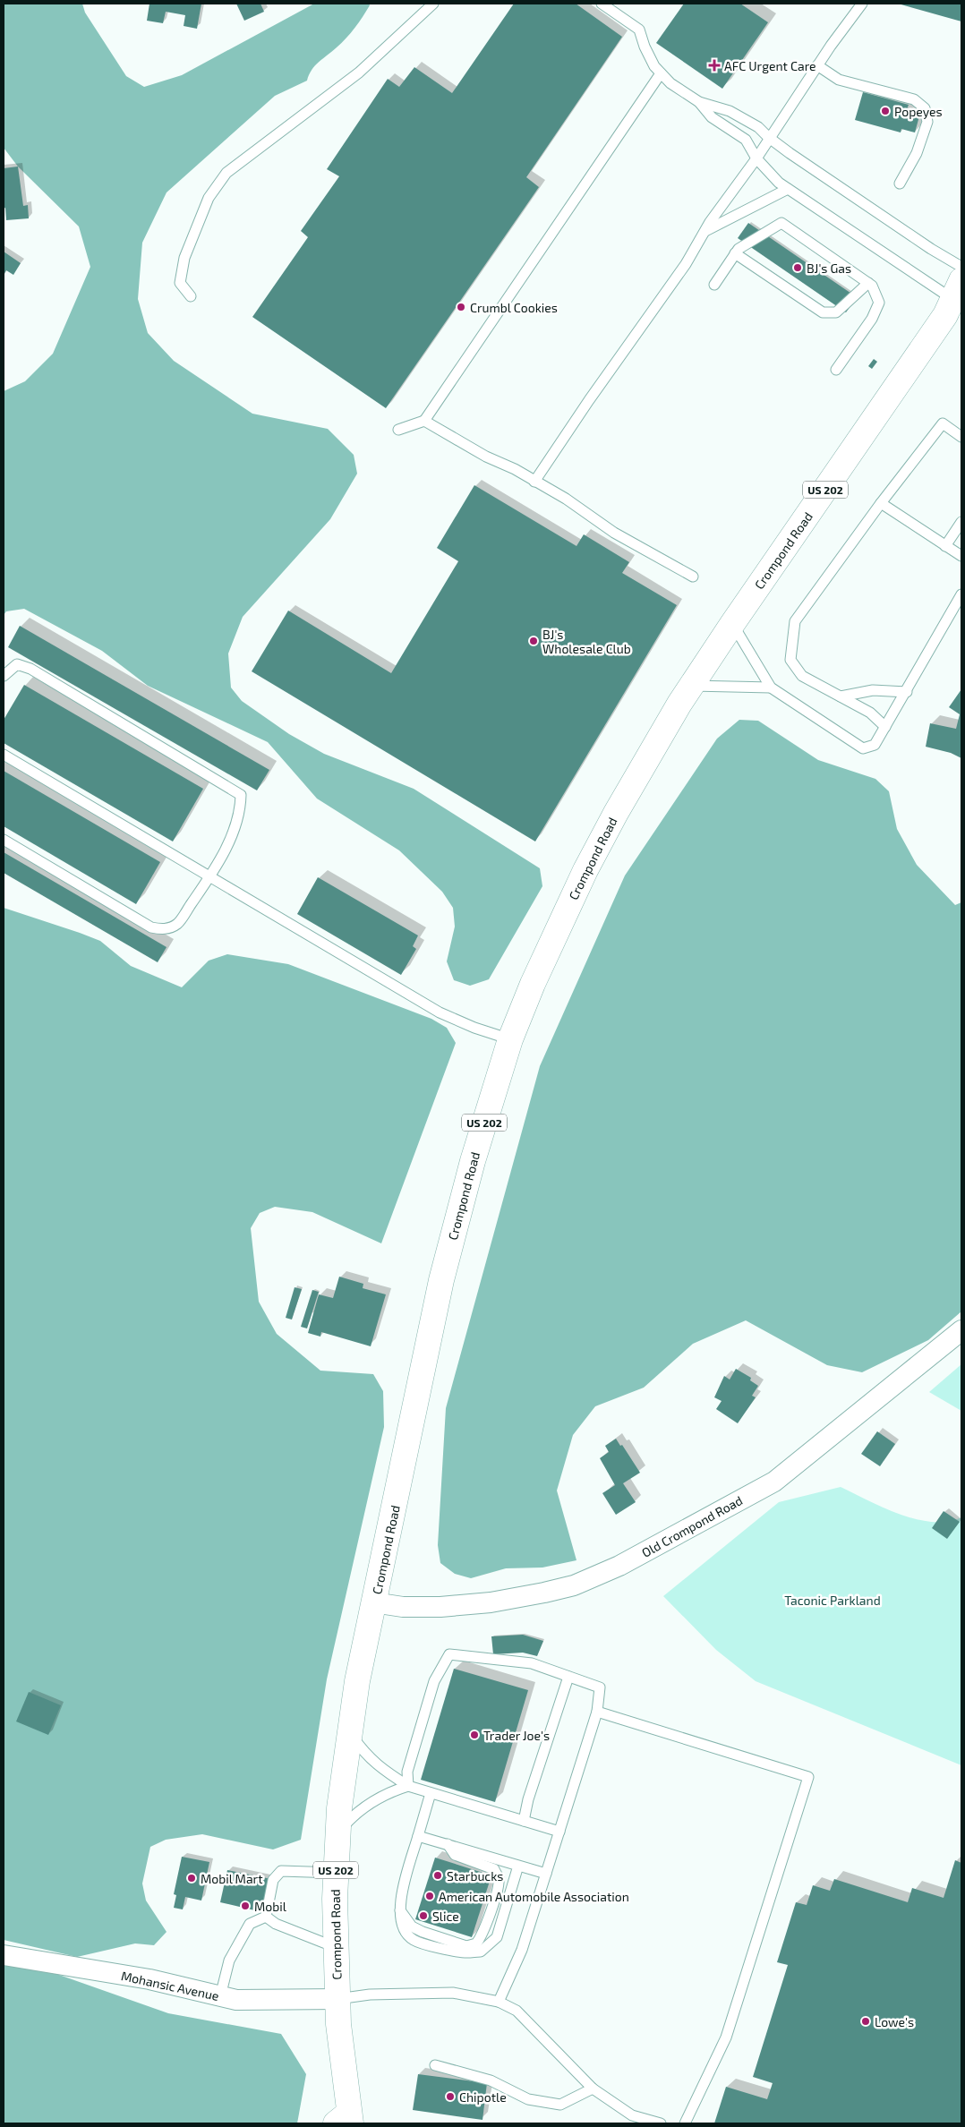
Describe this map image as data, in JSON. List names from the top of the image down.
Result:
{
  "streets": {
    "highway": ["US 202", "Crompond Road"],
    "street": ["Old Crompond Road", "Mohansic Avenue"]
  },
  "crossings": [
    ["Crompond Road", "Old Crompond Road"],
    ["Crompond Road", "Mohansic Avenue"]
  ],
  "parks": ["Taconic Parkland"],
  "places": {
    "health": ["AFC Urgent Care"],
    "other": [
      "Popeyes",
      "BJ's Gas",
      "Crumbl Cookies",
      "BJ's Wholesale Club",
      "Trader Joe's",
      "Starbucks",
      "Mobil Mart",
      "American Automobile Association",
      "Mobil",
      "Slice",
      "Lowe's",
      "Chipotle"
    ]
  }
}
